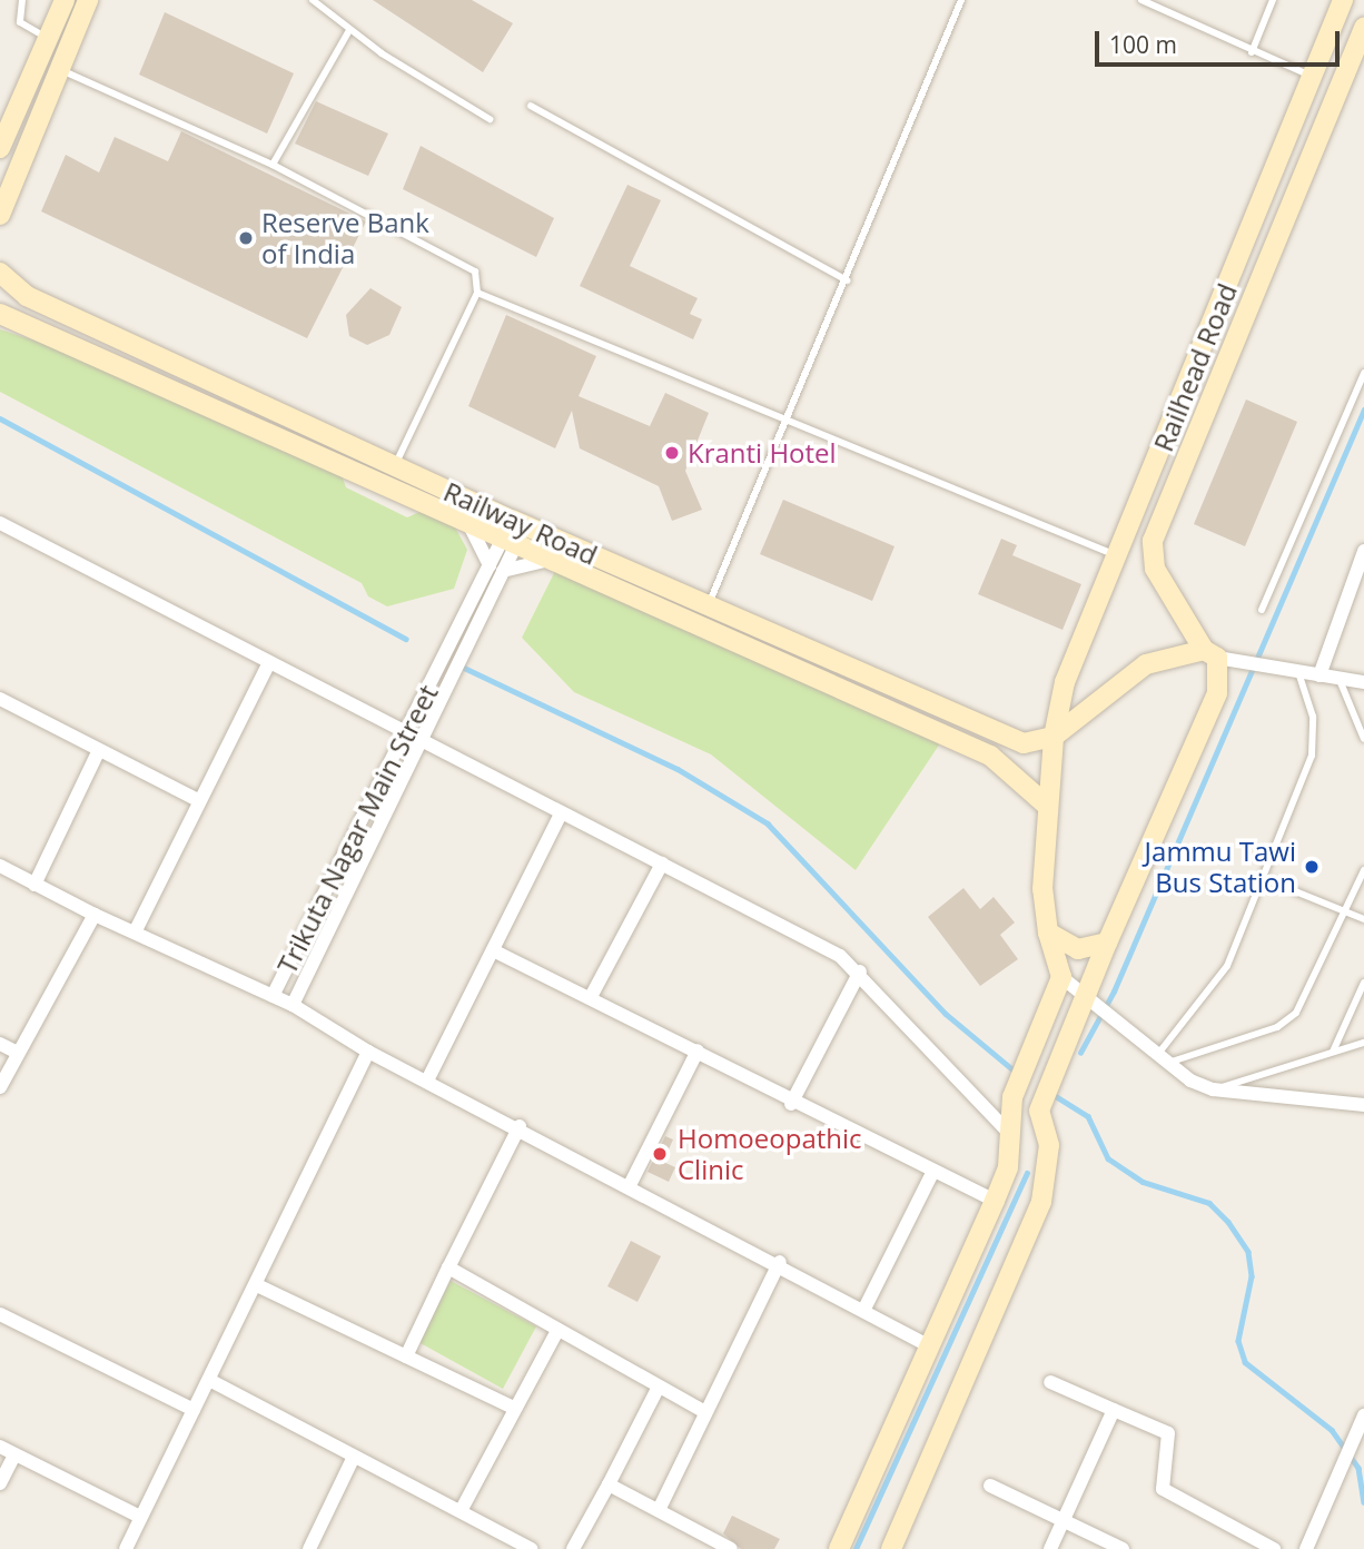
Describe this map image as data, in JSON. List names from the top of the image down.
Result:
{
  "streets": {
    "main road": ["Railhead Road", "Railway Road"],
    "street": ["Trikuta Nagar Main Street"]
  },
  "crossings": [
    ["Railhead Road", "Railway Road"],
    ["Railway Road", "Trikuta Nagar Main Street"]
  ],
  "places": [
    "Reserve Bank of India",
    "Kranti Hotel",
    "Jammu Tawi Bus Station",
    "Homoeopathic Clinic"
  ],
  "scale_bar": "100 m"
}
